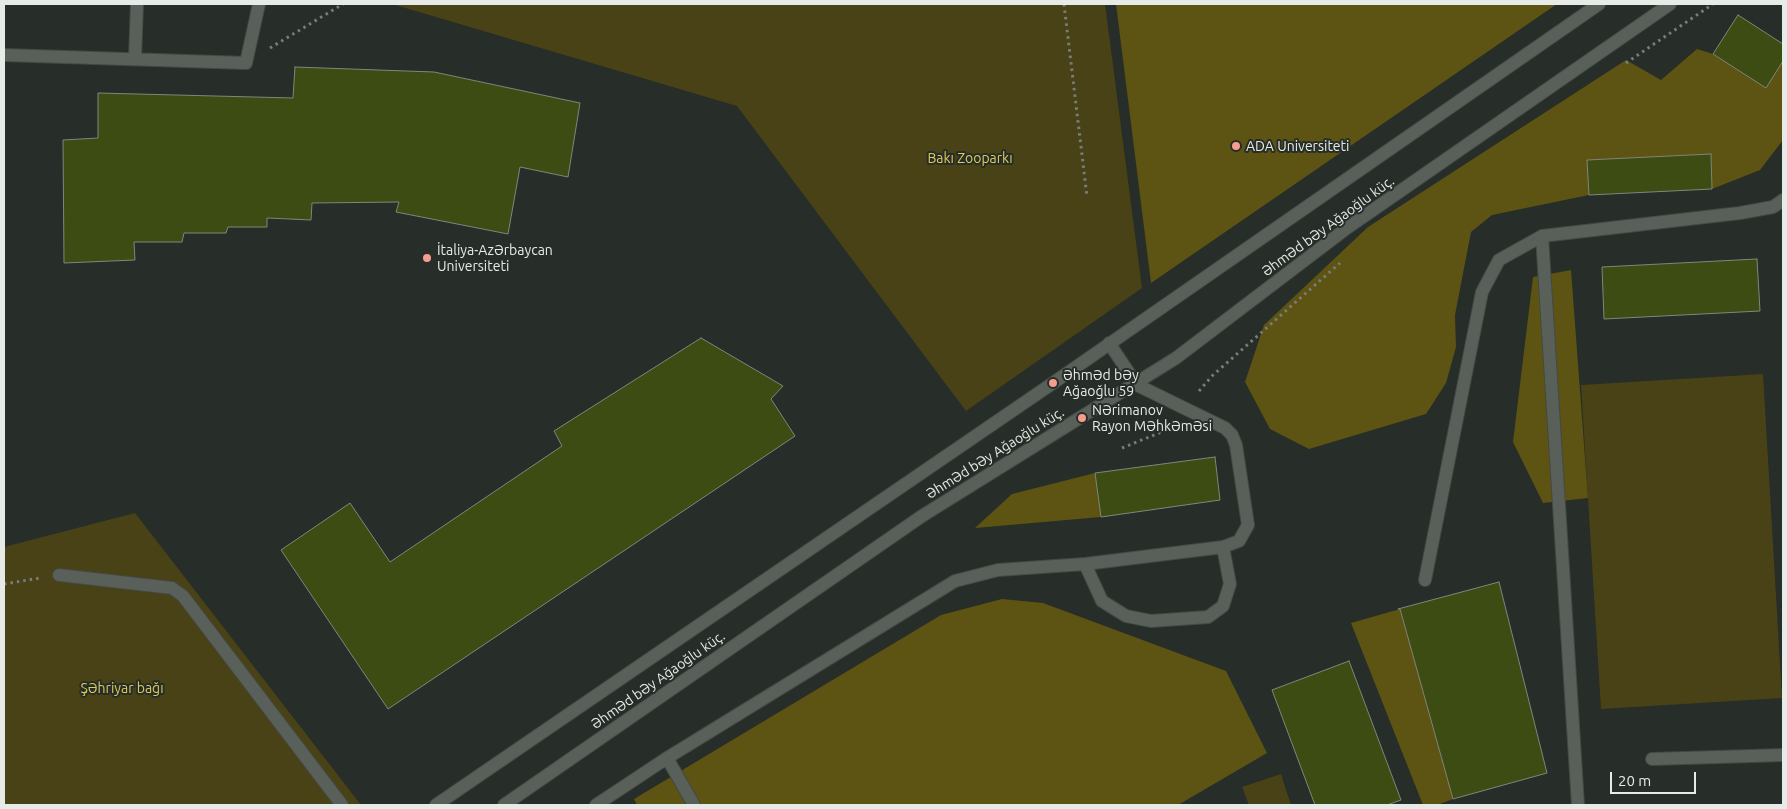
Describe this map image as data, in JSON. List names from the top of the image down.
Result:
{
  "streets": {
    "street": ["Əhməd bəy Ağaoğlu küç."]
  },
  "parks": ["Bakı Zooparkı", "Şəhriyar bağı"],
  "places": [
    "ADA Universiteti",
    "İtaliya-Azərbaycan Universiteti",
    "Əhməd bəy Ağaoğlu 59",
    "Nərimanov Rayon Məhkəməsi"
  ],
  "scale_bar": "20 m"
}
